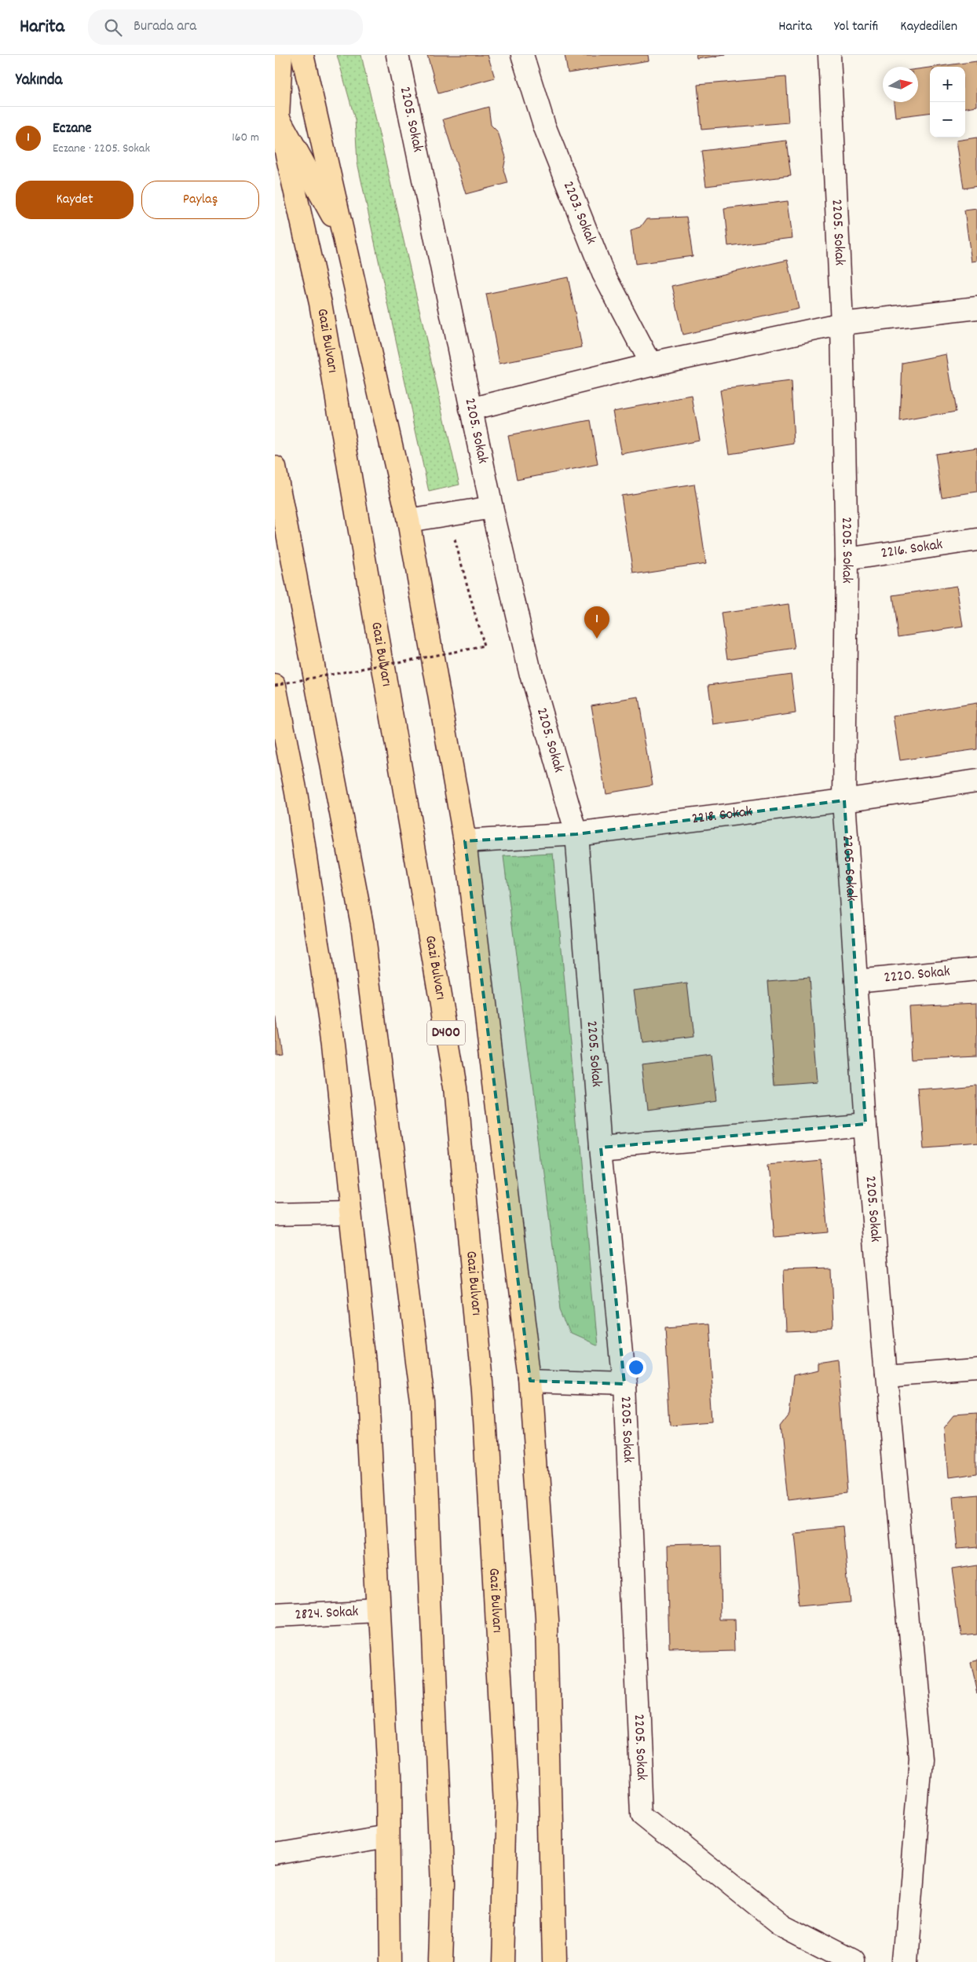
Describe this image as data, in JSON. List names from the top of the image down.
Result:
{
  "streets": {
    "highway": ["Gazi Bulvarı", "D400"],
    "street": [
      "2205. Sokak",
      "2203. Sokak",
      "2216. Sokak",
      "2218. Sokak",
      "2220. Sokak",
      "2824. Sokak"
    ]
  },
  "crossings": [
    ["2205. Sokak", "2216. Sokak"],
    ["2205. Sokak", "2218. Sokak"],
    ["2205. Sokak", "2220. Sokak"]
  ],
  "north": "right",
  "page": {
    "header": "Harita",
    "search": "Burada ara",
    "nav": ["Harita", "Yol tarifi", "Kaydedilen"],
    "heading": "Yakında",
    "map_buttons": ["+", "−"],
    "list": [
      {
        "mark": "1",
        "name": "Eczane",
        "note": "Eczane · 2205. Sokak",
        "value": "160 m"
      }
    ],
    "buttons": ["Kaydet", "Paylaş"],
    "pins": "1"
  }
}
